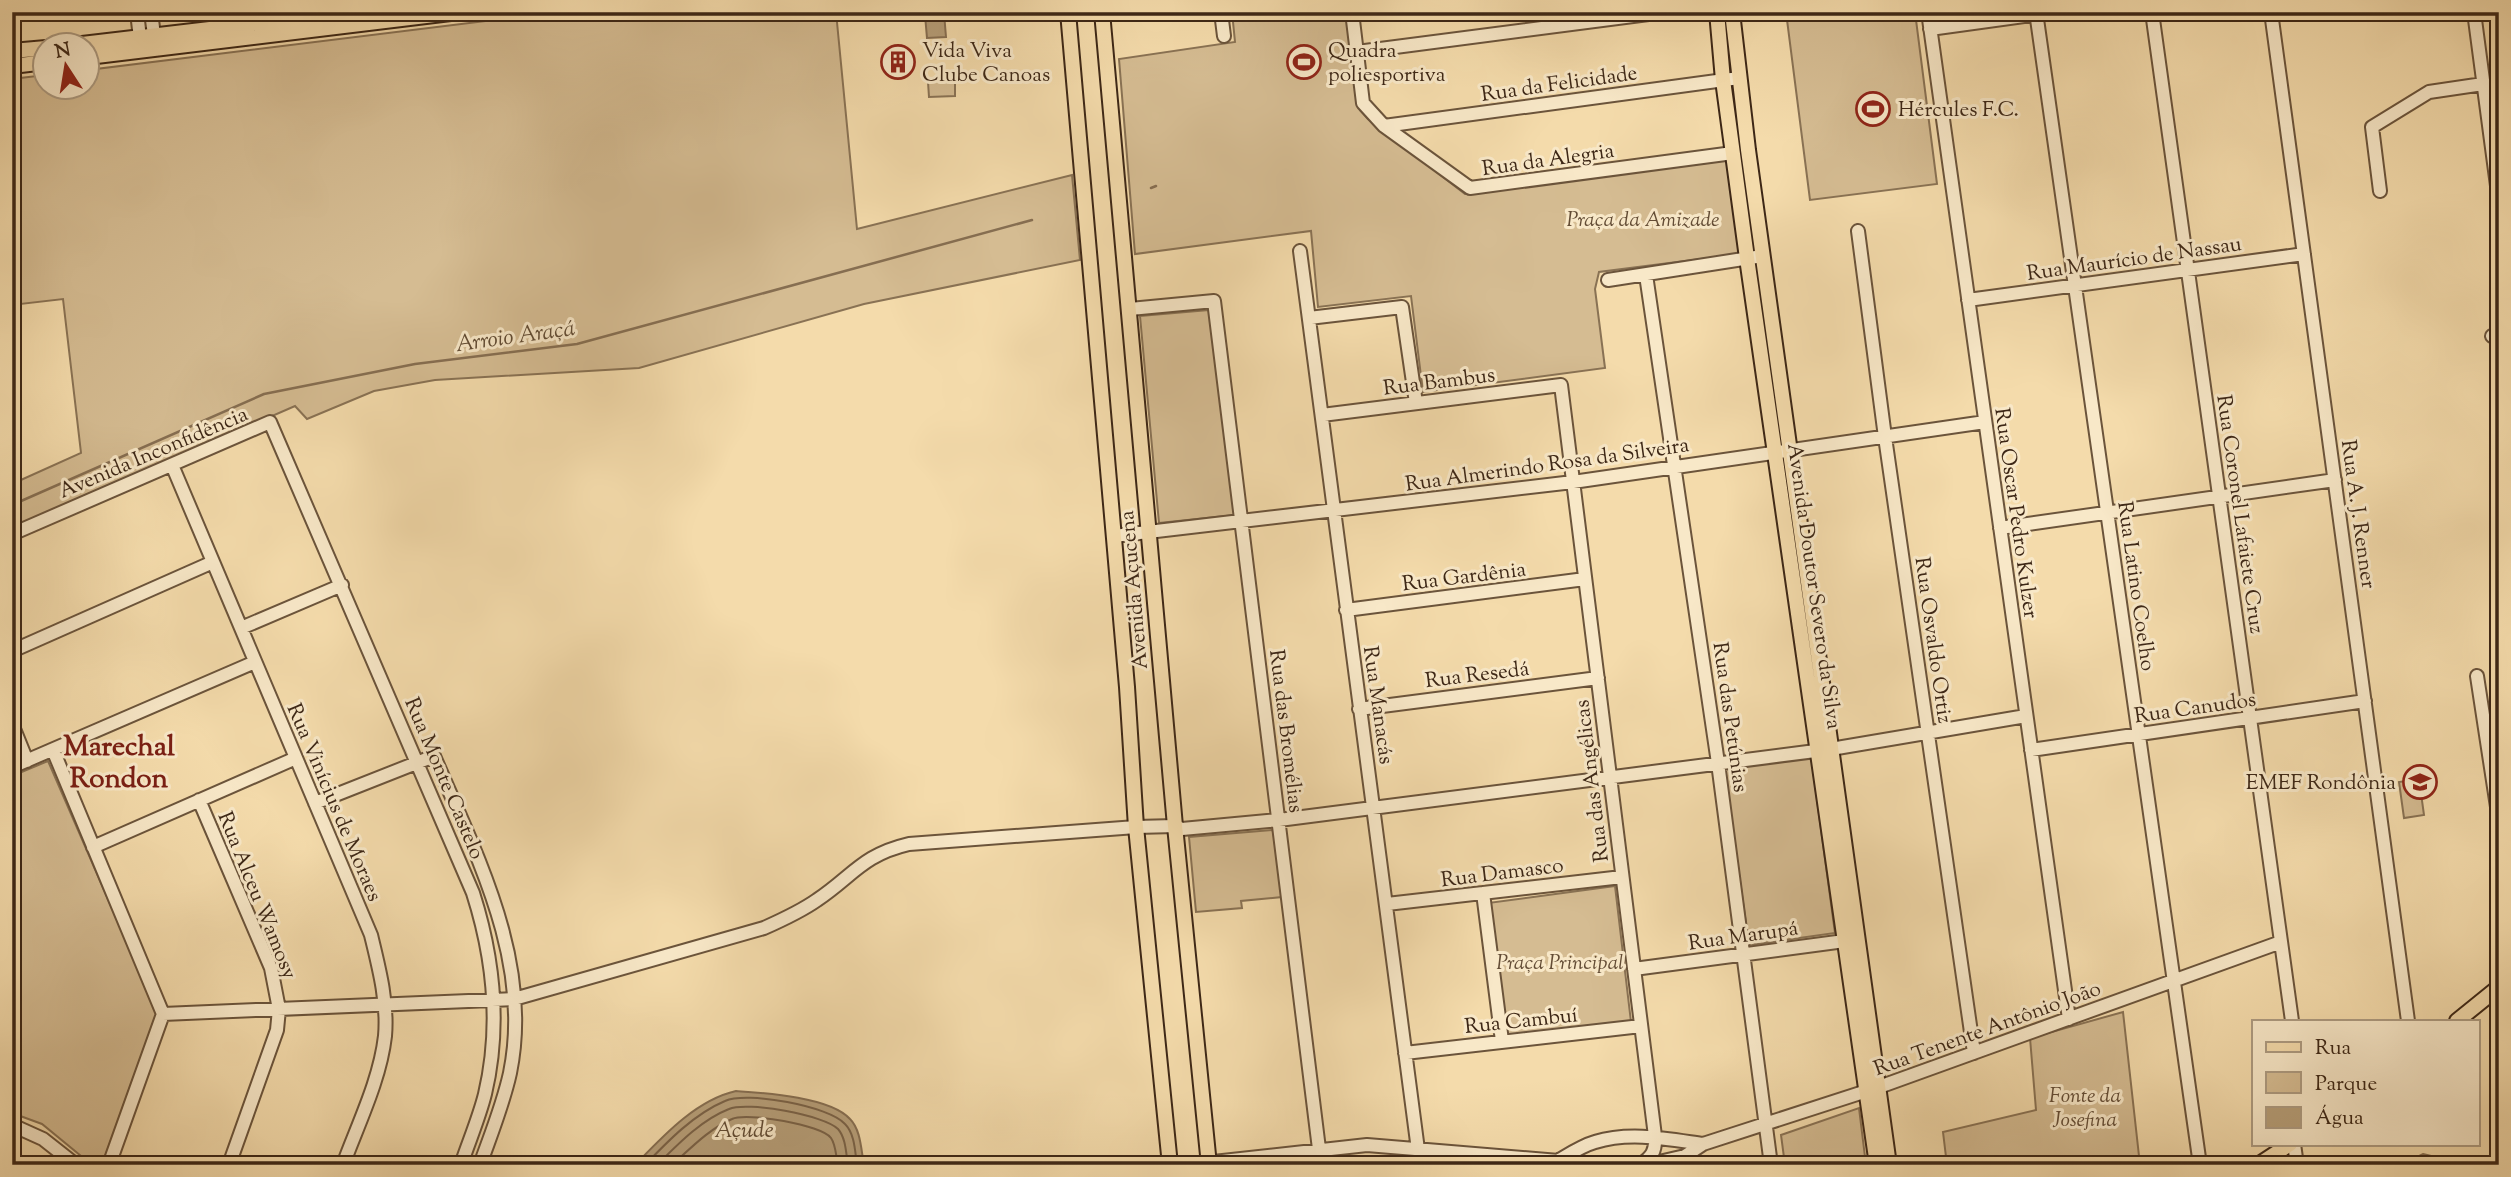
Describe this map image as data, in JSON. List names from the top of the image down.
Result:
{
  "streets": {
    "main road": ["Avenida Doutor Severo da Silva", "Avenida Açucena"],
    "street": [
      "Rua da Felicidade",
      "Rua da Alegria",
      "Rua Maurício de Nassau",
      "Rua Bambus",
      "Avenida Inconfidência",
      "Rua Almerindo Rosa da Silveira",
      "Rua Oscar Pedro Kulzer",
      "Rua Coronel Lafaiete Cruz",
      "Rua A. J. Renner",
      "Rua Gardênia",
      "Rua Latino Coelho",
      "Rua Osvaldo Ortiz",
      "Rua Resedá",
      "Rua Manacás",
      "Rua Canudos",
      "Rua das Petúnias",
      "Rua das Bromélias",
      "Rua Monte Castelo",
      "Rua das Angélicas",
      "Rua Vinícius de Moraes",
      "Rua Damasco",
      "Rua Alceu Wamosy",
      "Rua Marupá",
      "Rua Cambuí",
      "Rua Tenente Antônio João"
    ]
  },
  "crossings": [
    ["Rua da Felicidade", "Rua da Alegria"],
    ["Rua da Felicidade", "Avenida Doutor Severo da Silva"],
    ["Rua da Alegria", "Avenida Doutor Severo da Silva"],
    ["Rua Maurício de Nassau", "Rua Oscar Pedro Kulzer"],
    ["Rua Maurício de Nassau", "Rua Coronel Lafaiete Cruz"],
    ["Rua Maurício de Nassau", "Rua A. J. Renner"],
    ["Rua Maurício de Nassau", "Rua Latino Coelho"],
    ["Rua Bambus", "Rua Manacás"],
    ["Rua Bambus", "Rua das Angélicas"],
    ["Avenida Inconfidência", "Rua Monte Castelo"],
    ["Avenida Inconfidência", "Rua Vinícius de Moraes"],
    ["Rua Almerindo Rosa da Silveira", "Rua Oscar Pedro Kulzer"],
    ["Rua Almerindo Rosa da Silveira", "Avenida Doutor Severo da Silva"],
    ["Rua Almerindo Rosa da Silveira", "Avenida Açucena"],
    ["Rua Almerindo Rosa da Silveira", "Rua Osvaldo Ortiz"],
    ["Rua Almerindo Rosa da Silveira", "Rua Manacás"],
    ["Rua Almerindo Rosa da Silveira", "Rua das Petúnias"],
    ["Rua Almerindo Rosa da Silveira", "Rua das Bromélias"],
    ["Rua Almerindo Rosa da Silveira", "Rua das Angélicas"],
    ["Rua Oscar Pedro Kulzer", "Rua Canudos"],
    ["Rua Oscar Pedro Kulzer", "Rua Tenente Antônio João"],
    ["Rua Coronel Lafaiete Cruz", "Rua Canudos"],
    ["Rua Coronel Lafaiete Cruz", "Rua Tenente Antônio João"],
    ["Rua A. J. Renner", "Rua Canudos"],
    ["Rua Gardênia", "Rua Manacás"],
    ["Rua Gardênia", "Rua das Angélicas"],
    ["Avenida Doutor Severo da Silva", "Rua Marupá"],
    ["Avenida Doutor Severo da Silva", "Rua Tenente Antônio João"],
    ["Rua Latino Coelho", "Rua Canudos"],
    ["Rua Latino Coelho", "Rua Tenente Antônio João"],
    ["Avenida Açucena", "Rua das Bromélias"],
    ["Rua Osvaldo Ortiz", "Rua Tenente Antônio João"],
    ["Rua Resedá", "Rua Manacás"],
    ["Rua Resedá", "Rua das Angélicas"],
    ["Rua Manacás", "Rua Damasco"],
    ["Rua Manacás", "Rua Cambuí"],
    ["Rua das Petúnias", "Rua Marupá"],
    ["Rua das Petúnias", "Rua Tenente Antônio João"],
    ["Rua das Angélicas", "Rua Damasco"],
    ["Rua das Angélicas", "Rua Marupá"],
    ["Rua das Angélicas", "Rua Cambuí"],
    ["Rua das Angélicas", "Rua Tenente Antônio João"]
  ],
  "districts": ["Marechal Rondon"],
  "water": ["Arroio Araçá", "Açude"],
  "parks": ["Praça da Amizade", "Praça Principal", "Fonte da Josefina"],
  "places": {
    "building": ["Vida Viva Clube Canoas"],
    "sports": ["Quadra poliesportiva", "Hércules F.C."],
    "school or university": ["EMEF Rondônia"]
  },
  "legend": ["Rua", "Parque", "Água"],
  "north": "top"
}
